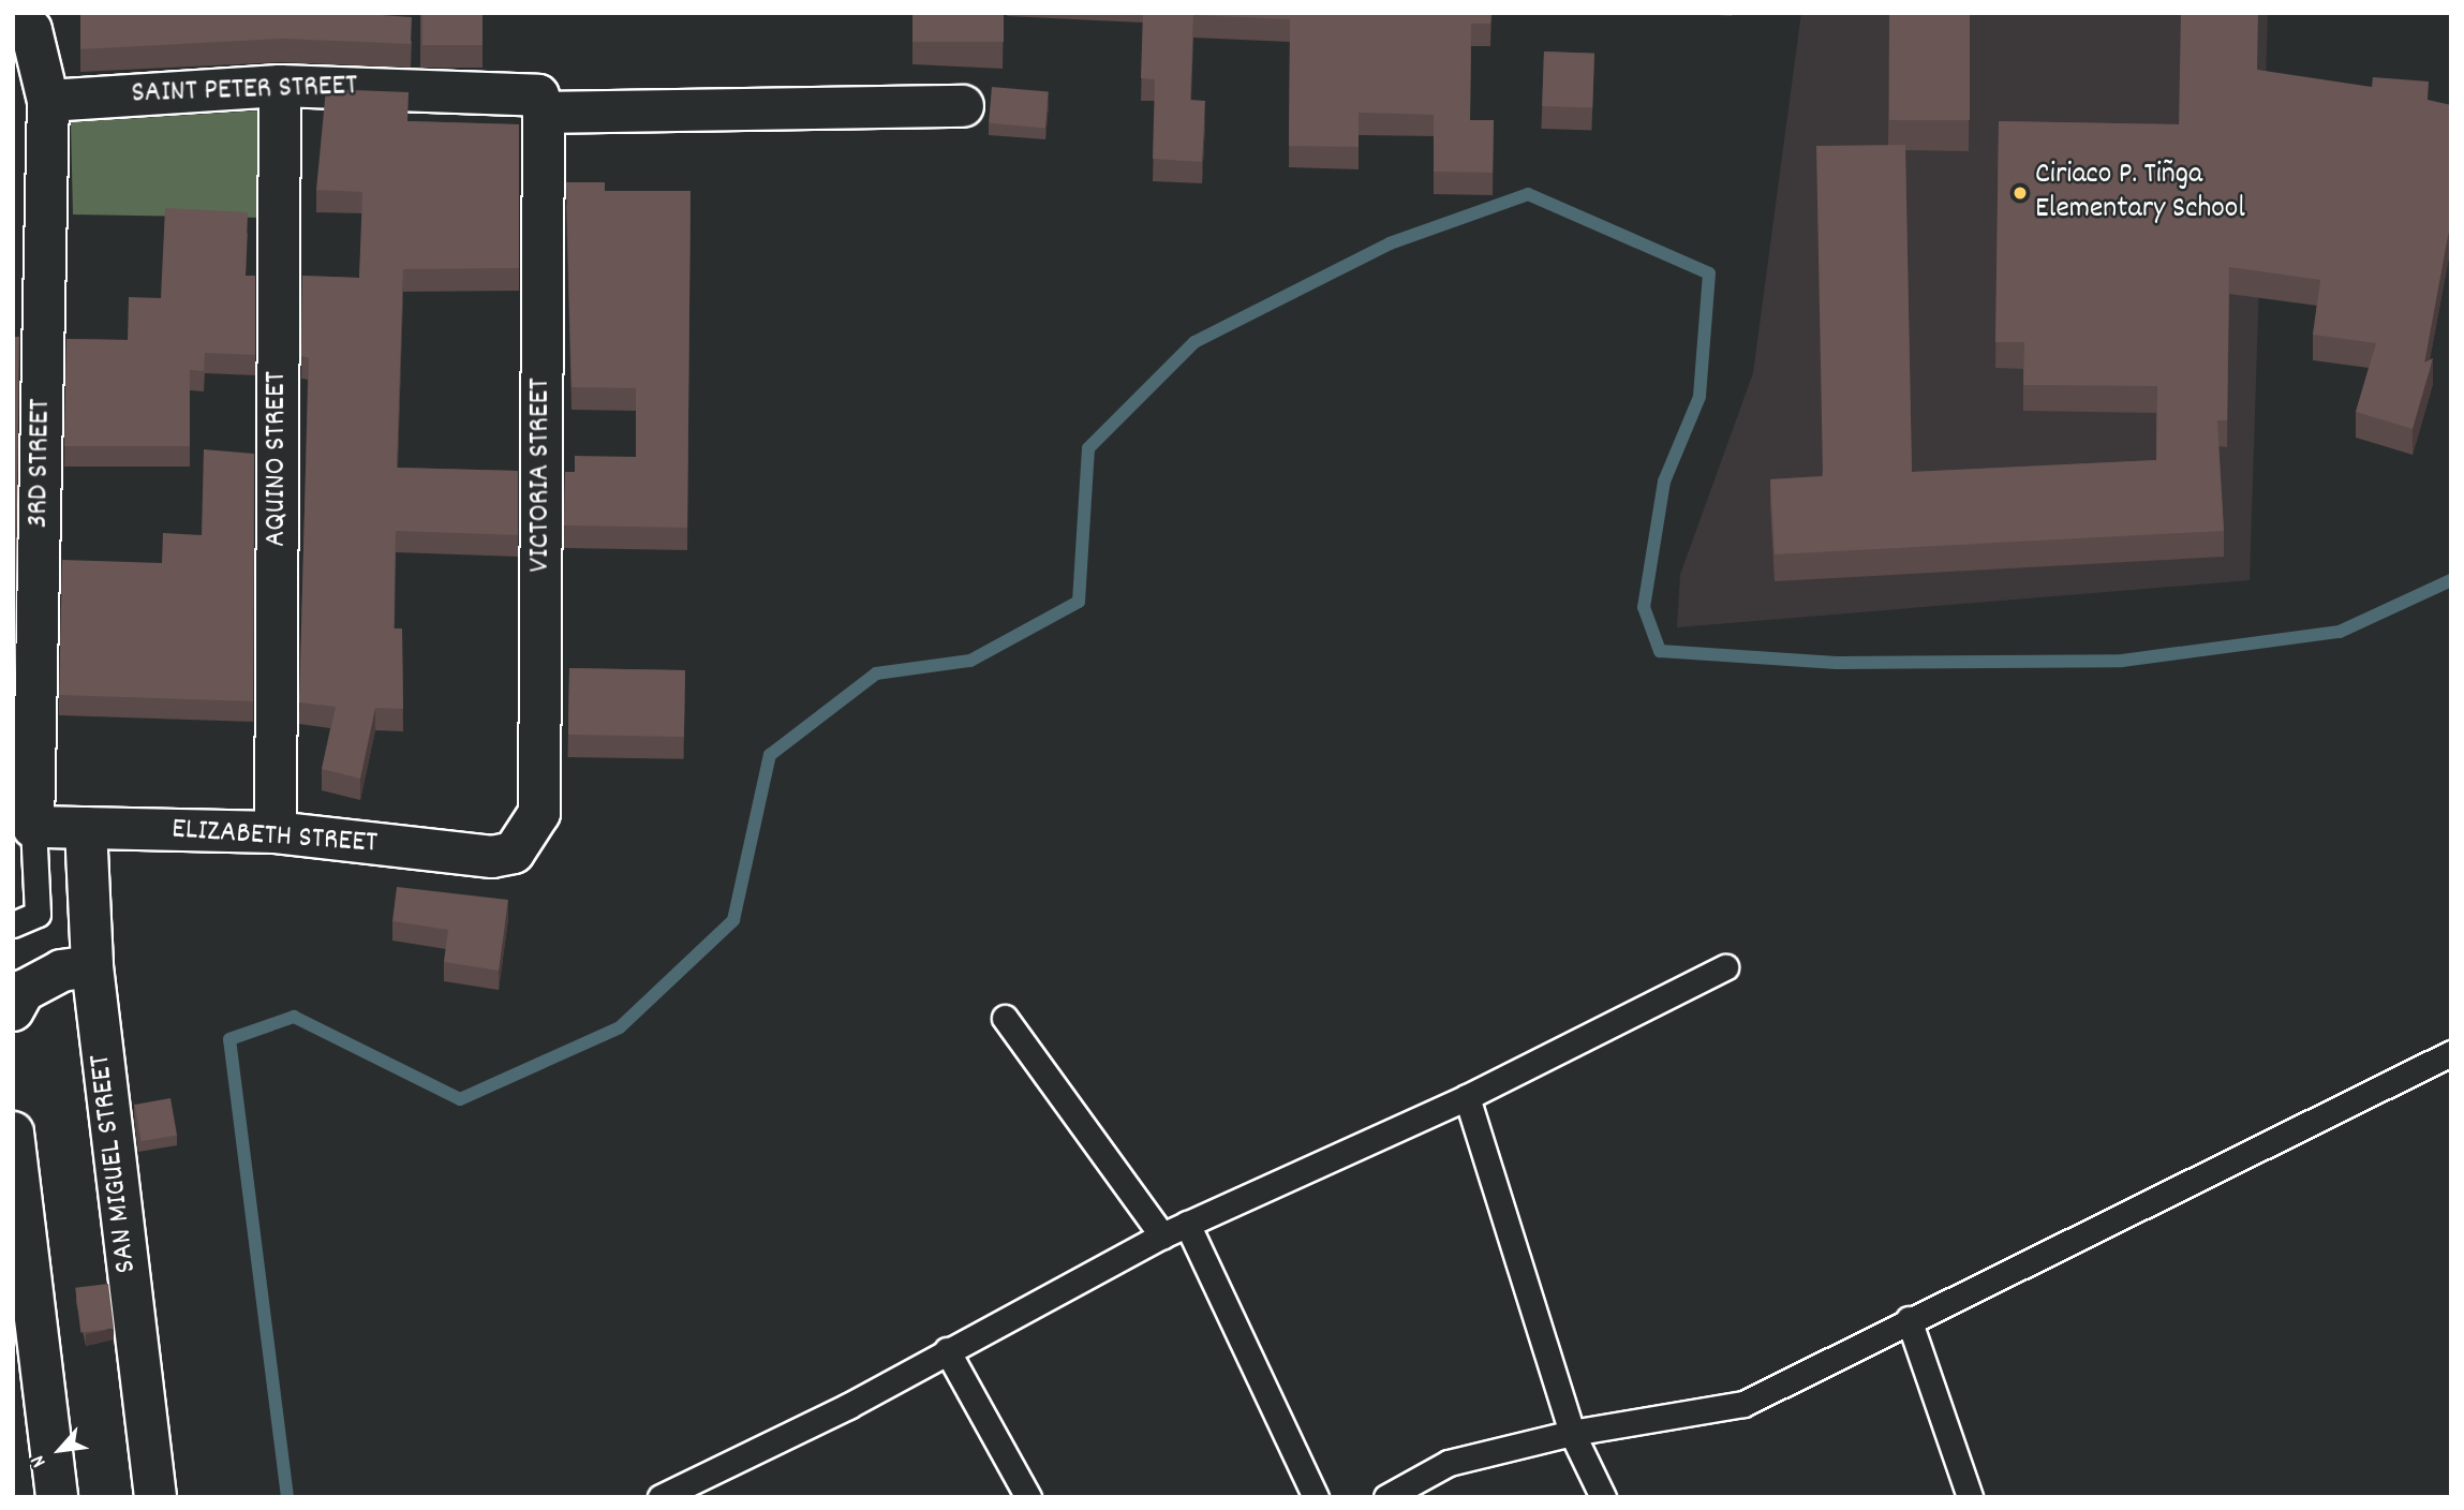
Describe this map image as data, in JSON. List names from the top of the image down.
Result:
{
  "streets": {
    "street": [
      "SAINT PETER STREET",
      "AQUINO STREET",
      "3RD STREET",
      "VICTORIA STREET",
      "ELIZABETH STREET",
      "SAN MIGUEL STREET"
    ]
  },
  "crossings": [
    ["SAINT PETER STREET", "AQUINO STREET"],
    ["SAINT PETER STREET", "3RD STREET"],
    ["SAINT PETER STREET", "VICTORIA STREET"],
    ["AQUINO STREET", "ELIZABETH STREET"],
    ["3RD STREET", "ELIZABETH STREET"],
    ["VICTORIA STREET", "ELIZABETH STREET"],
    ["ELIZABETH STREET", "SAN MIGUEL STREET"]
  ],
  "places": ["Ciriaco P. Tiñga Elementary School"],
  "north": "bottom left"
}
